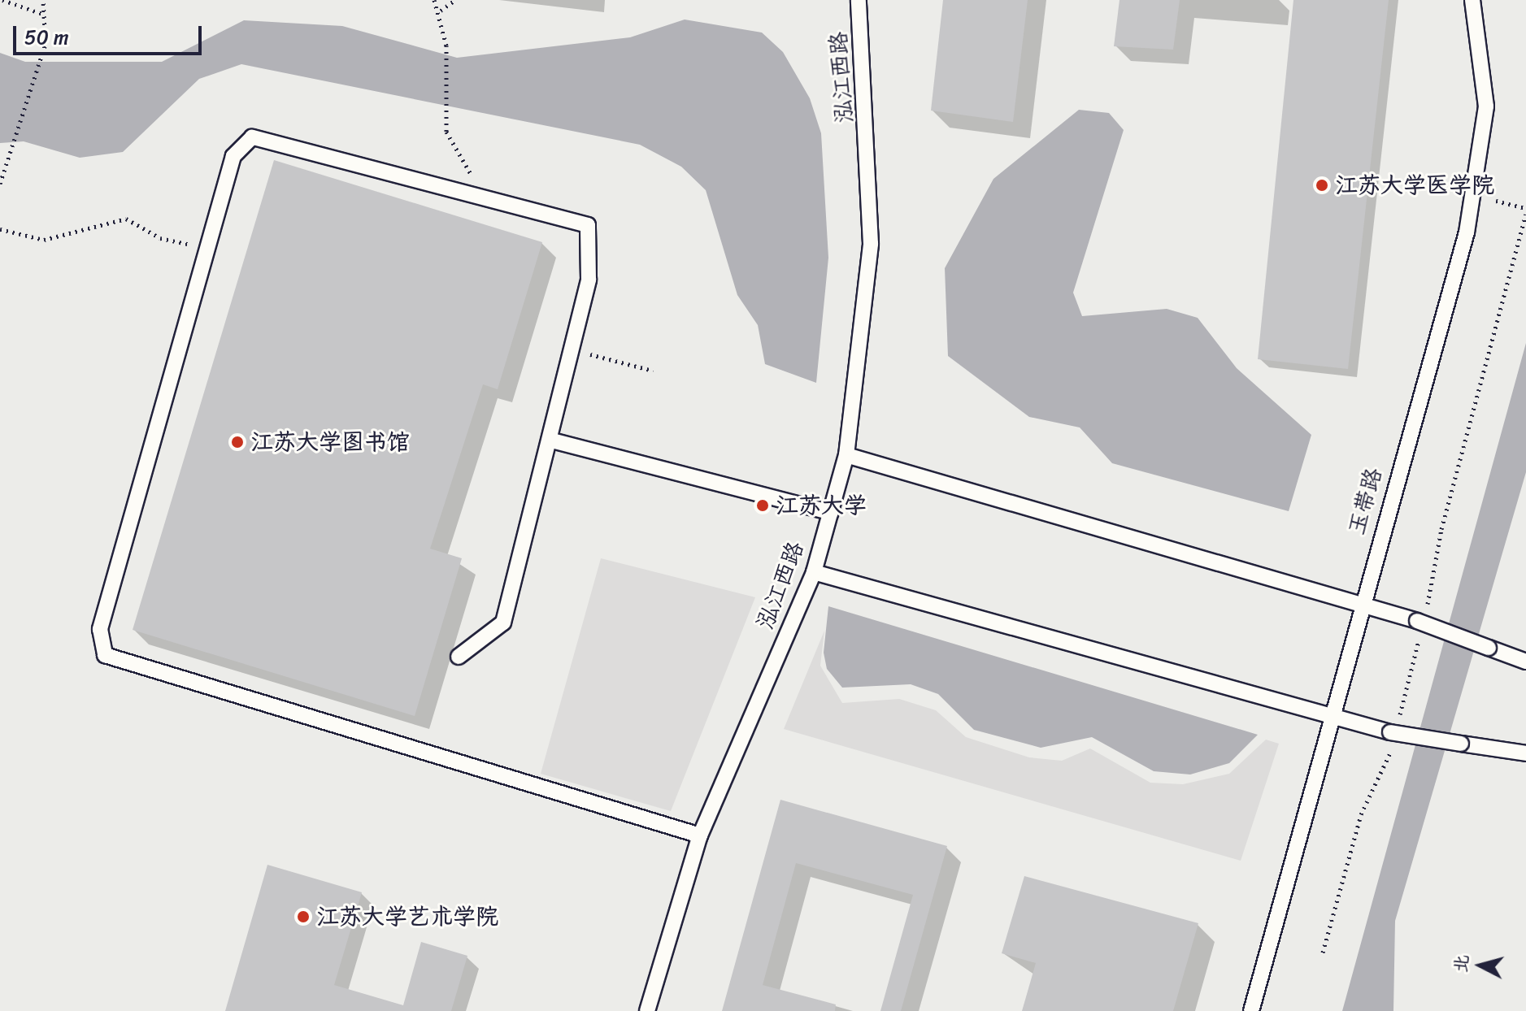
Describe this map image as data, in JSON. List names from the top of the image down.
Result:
{
  "streets": {
    "lane": ["泓江西路", "玉带路"]
  },
  "places": [
    "江苏大学医学院",
    "江苏大学图书馆",
    "江苏大学",
    "江苏大学艺术学院"
  ],
  "scale_bar": "50 m",
  "north": "left"
}
